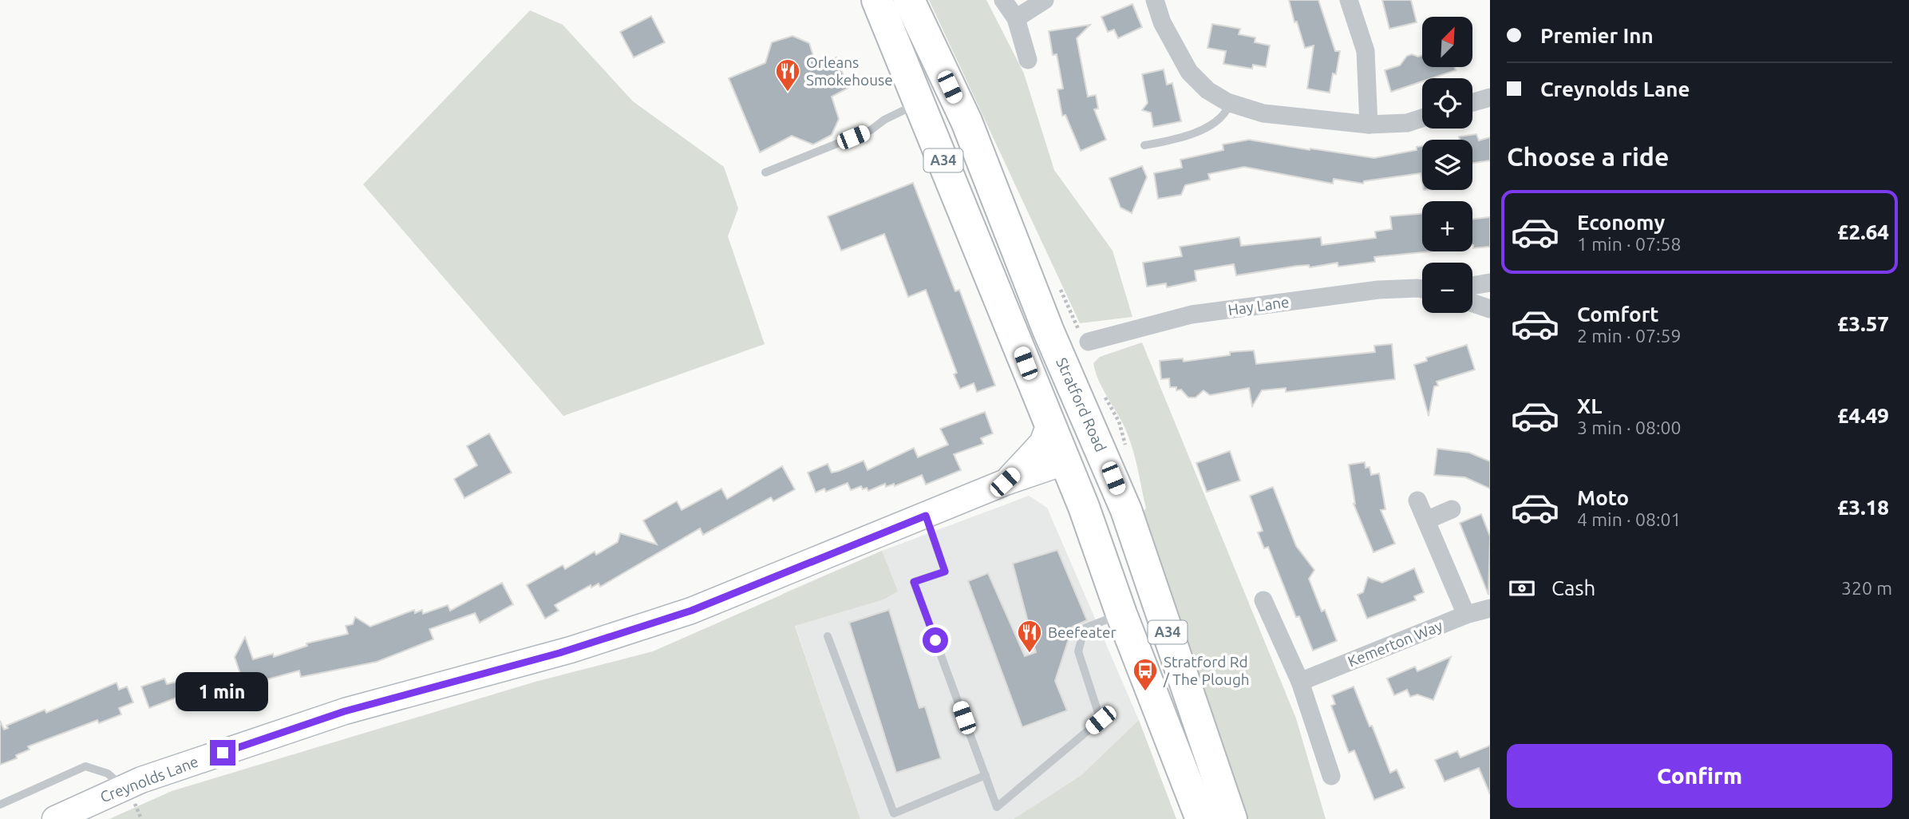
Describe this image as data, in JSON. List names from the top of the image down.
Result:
{
  "streets": {
    "highway": ["A34", "Stratford Road"],
    "street": ["Hay Lane", "Kemerton Way", "Creynolds Lane"]
  },
  "crossings": [
    ["A34", "Stratford Road"],
    ["A34", "Creynolds Lane"],
    ["Stratford Road", "Creynolds Lane"]
  ],
  "places": {
    "restaurant": ["Orleans Smokehouse", "Beefeater"],
    "bus stop": ["Stratford Rd / The Plough"]
  },
  "north": "top right",
  "page": {
    "banner": ["Premier Inn", "Creynolds Lane"],
    "map_buttons": ["+", "−"],
    "heading": "Choose a ride",
    "list": [
      {
        "name": "Economy",
        "note": "1 min · 07:58",
        "value": "£2.64"
      },
      {
        "name": "Comfort",
        "note": "2 min · 07:59",
        "value": "£3.57"
      },
      {
        "name": "XL",
        "note": "3 min · 08:00",
        "value": "£4.49"
      },
      {
        "name": "Moto",
        "note": "4 min · 08:01",
        "value": "£3.18"
      }
    ],
    "pay": ["Cash", "320 m"],
    "bubble": "1 min",
    "buttons": "Confirm"
  }
}
